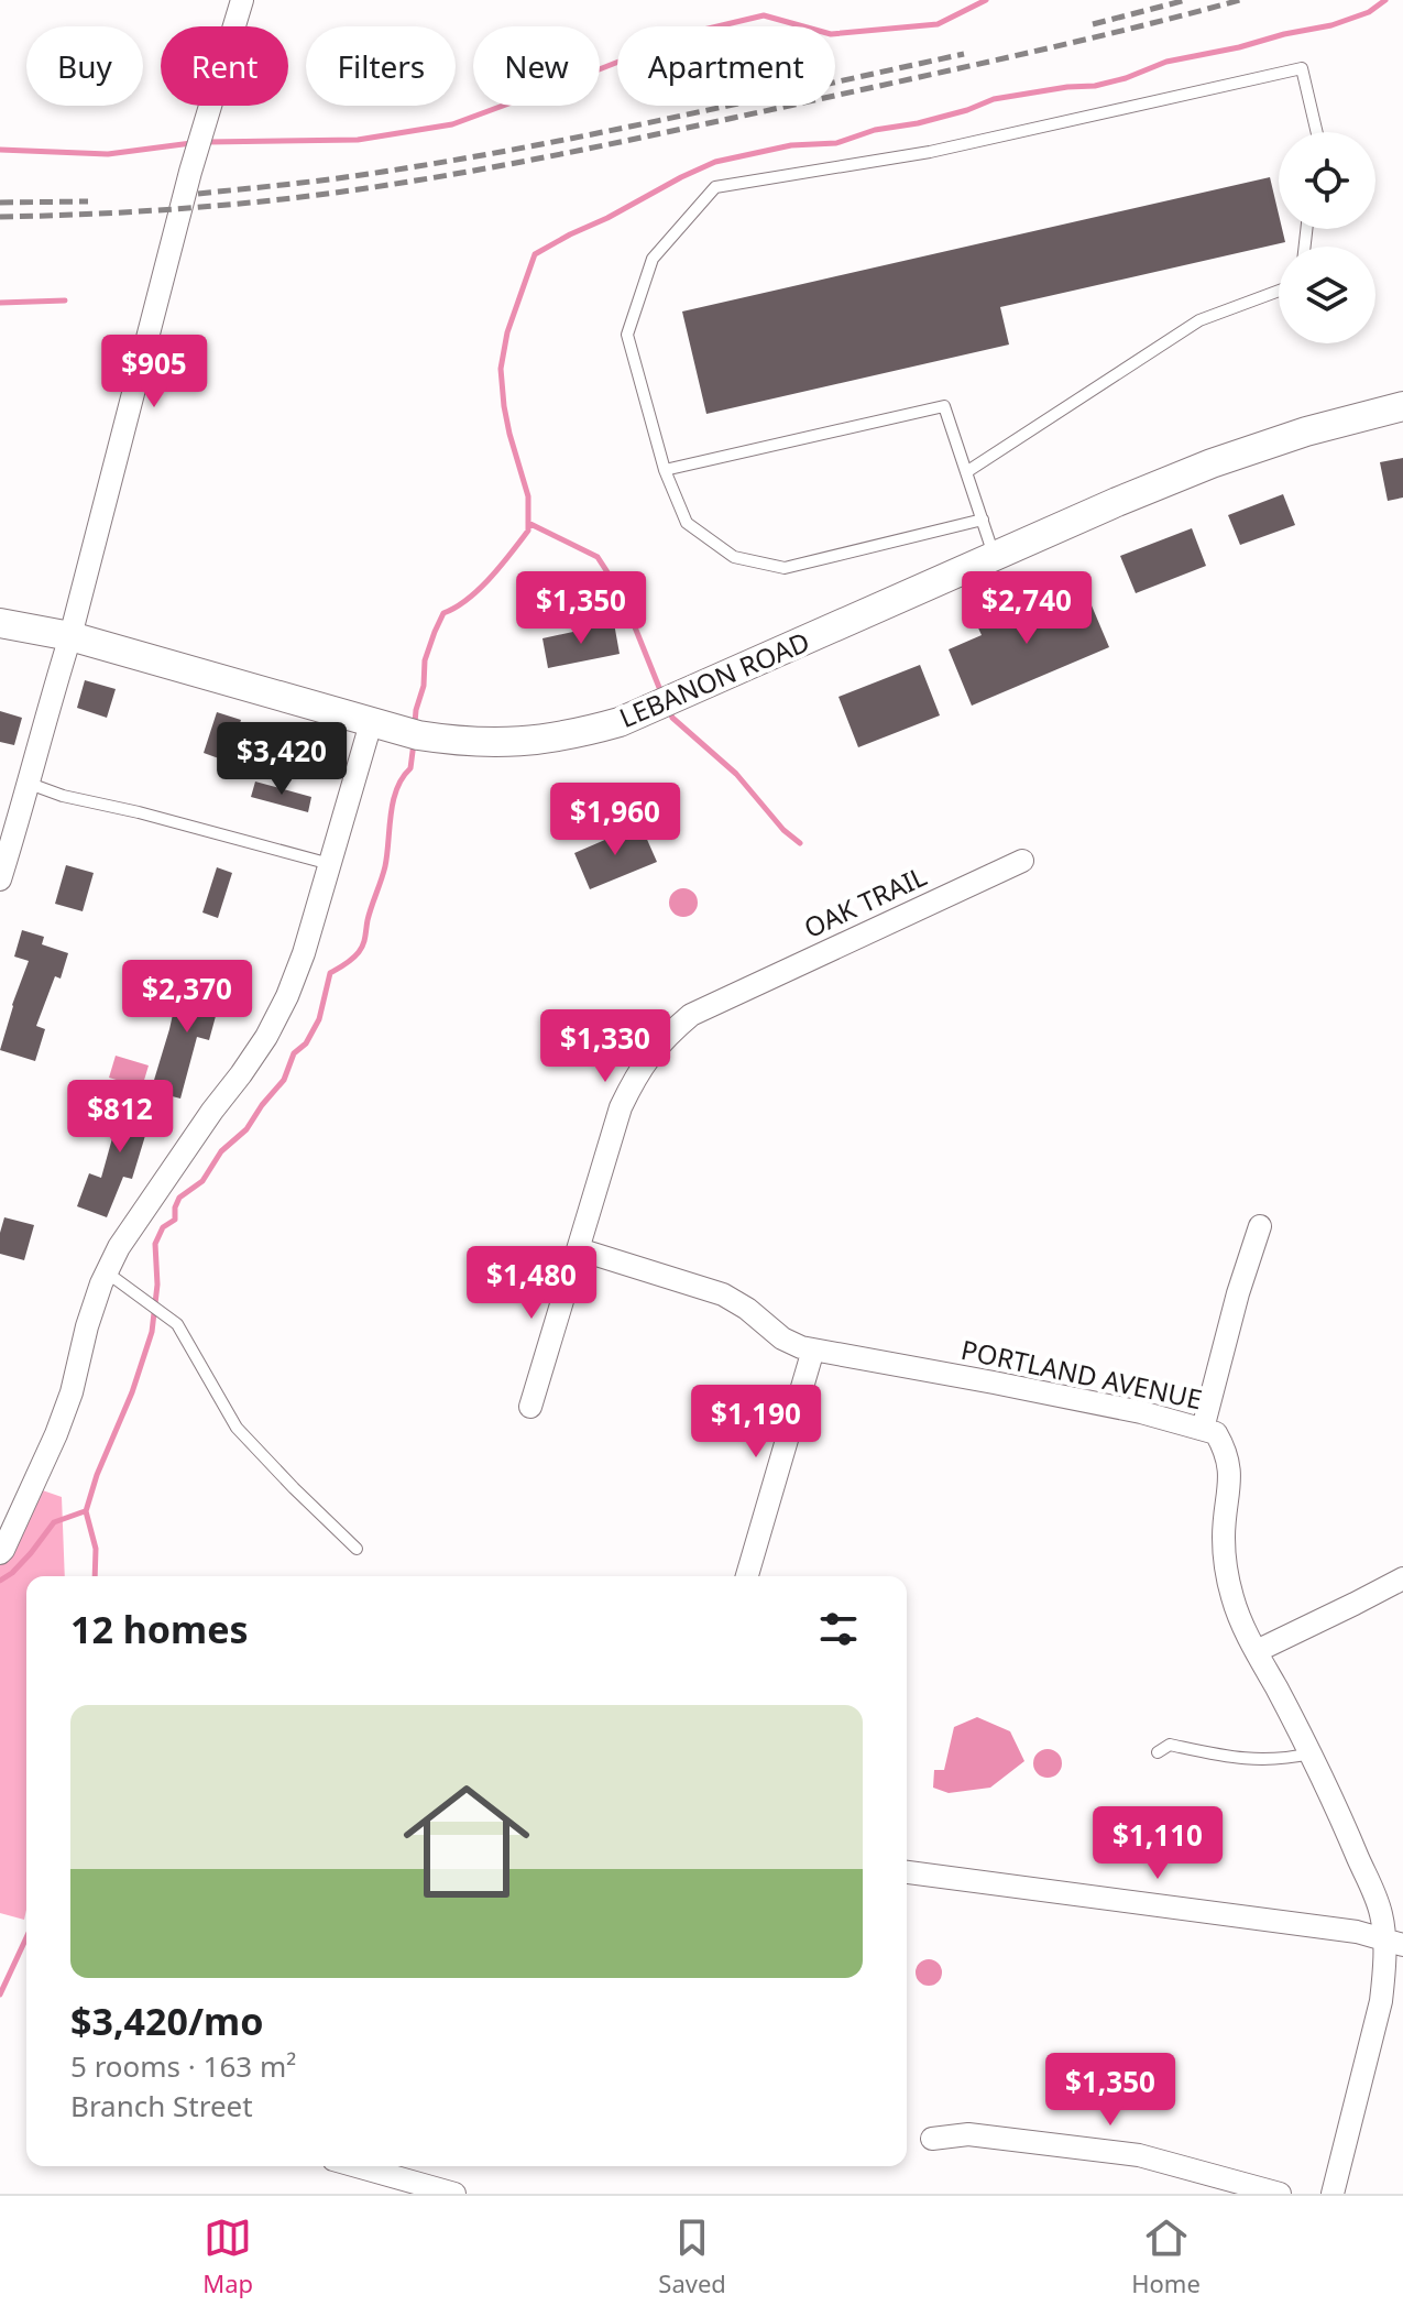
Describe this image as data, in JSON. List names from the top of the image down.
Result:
{
  "streets": {
    "street": ["LEBANON ROAD", "OAK TRAIL", "PORTLAND AVENUE"]
  },
  "crossings": [
    ["OAK TRAIL", "PORTLAND AVENUE"]
  ],
  "page": {
    "chip": [
      "Buy",
      "Rent",
      "Filters",
      "New",
      "Apartment"
    ],
    "price": [
      "$905",
      "$1,350",
      "$2,740",
      "$3,420",
      "$1,960",
      "$2,370",
      "$1,330",
      "$812",
      "$1,480",
      "$1,190",
      "$1,110",
      "$1,350"
    ],
    "heading": "12 homes",
    "list": [
      {
        "name": "$3,420/mo",
        "note": "5 rooms · 163 m² · Branch Street"
      }
    ],
    "tabs": ["Map", "Saved", "Home"]
  }
}
